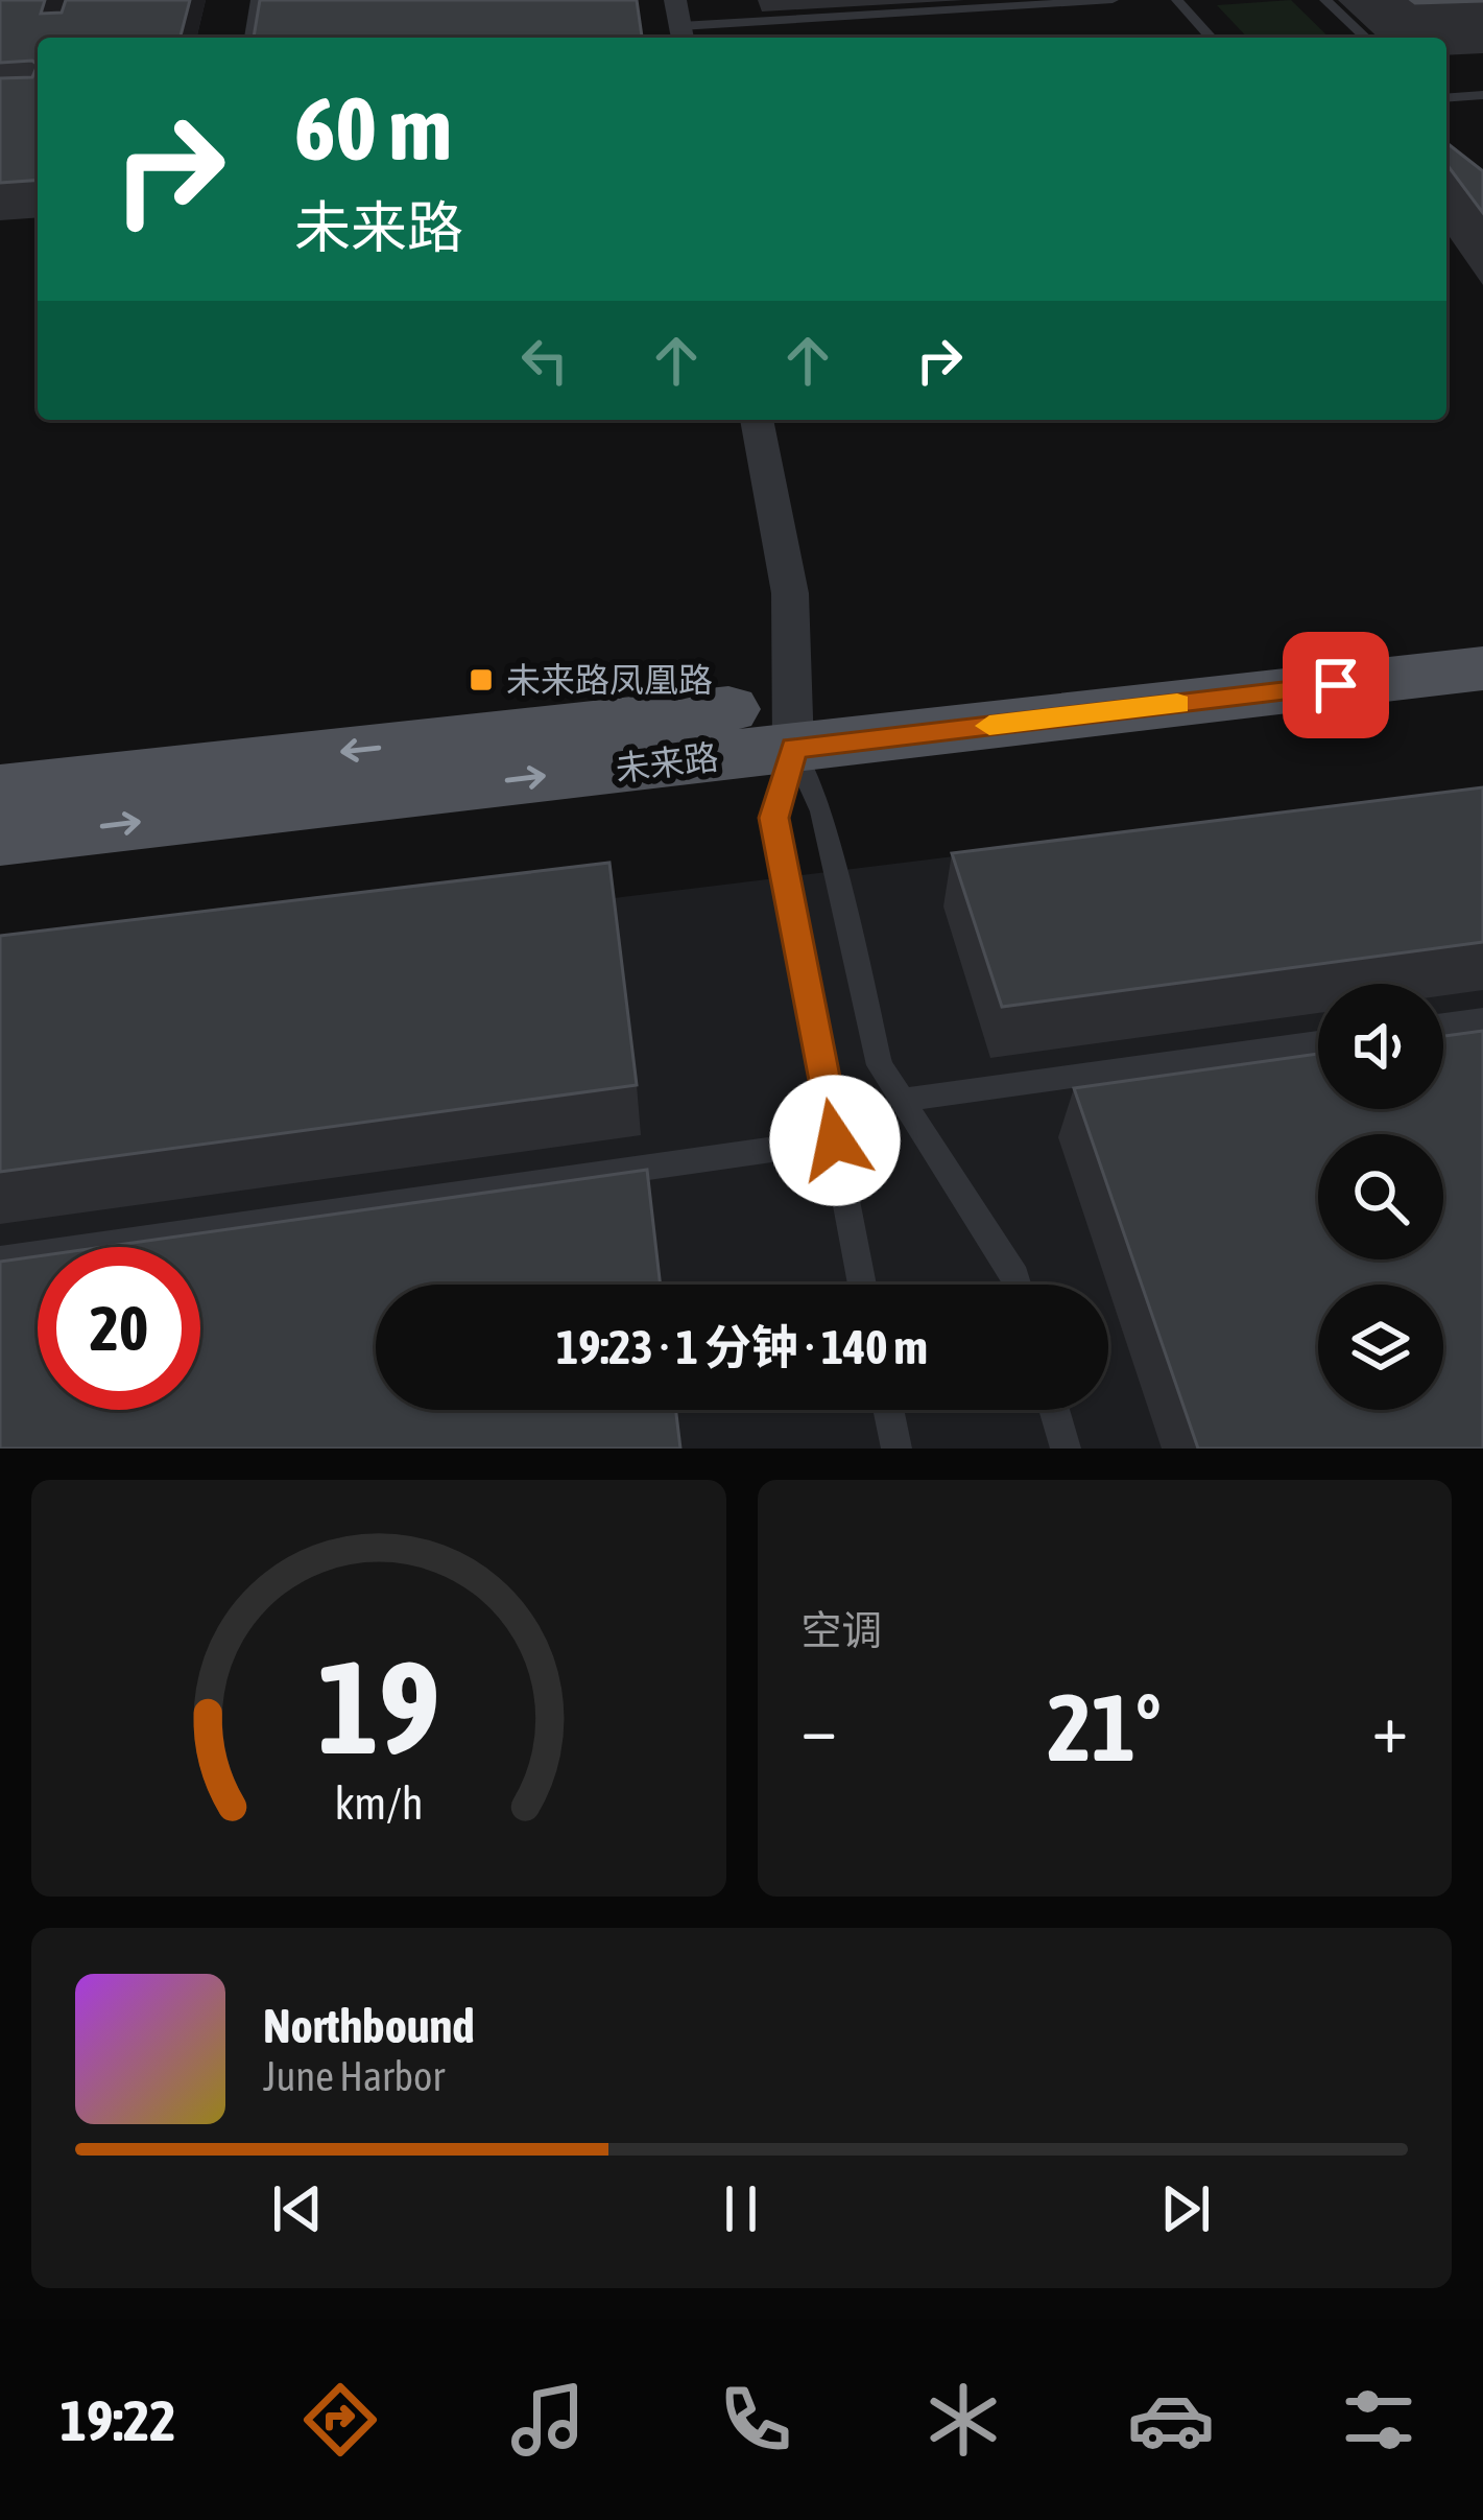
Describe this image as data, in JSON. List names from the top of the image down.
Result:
{
  "streets": {
    "main road": ["未来路"]
  },
  "places": {
    "transit": ["未来路凤凰路"]
  },
  "page": {
    "turn": ["60 m", "未来路"],
    "limit": "20",
    "trip": "19:23 · 1 分钟 · 140 m",
    "tile": "空调",
    "heat": ["−", "21°", "+"],
    "song": ["Northbound", "June Harbor"],
    "tabs": "19:22",
    "gauge": ["19", "km/h"]
  }
}
